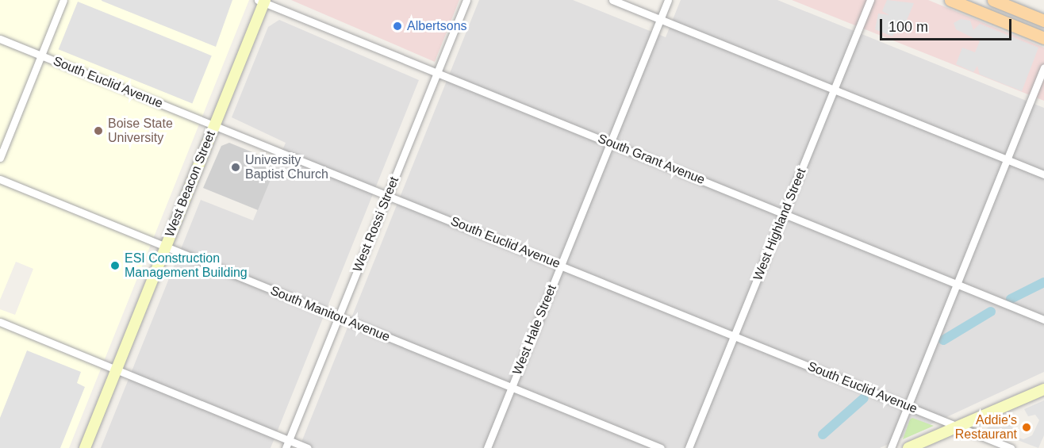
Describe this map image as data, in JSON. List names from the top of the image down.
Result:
{
  "streets": {
    "street": [
      "South Euclid Avenue",
      "South Grant Avenue",
      "West Beacon Street",
      "West Rossi Street",
      "West Highland Street",
      "South Manitou Avenue",
      "West Hale Street"
    ]
  },
  "crossings": [
    ["South Euclid Avenue", "West Beacon Street"],
    ["South Euclid Avenue", "West Rossi Street"],
    ["South Euclid Avenue", "West Highland Street"],
    ["South Euclid Avenue", "West Hale Street"],
    ["South Grant Avenue", "West Beacon Street"],
    ["South Grant Avenue", "West Rossi Street"],
    ["South Grant Avenue", "West Highland Street"],
    ["South Grant Avenue", "West Hale Street"],
    ["West Beacon Street", "South Manitou Avenue"],
    ["West Rossi Street", "South Manitou Avenue"],
    ["South Manitou Avenue", "West Hale Street"]
  ],
  "places": [
    "Albertsons",
    "Boise State University",
    "University Baptist Church",
    "ESI Construction Management Building",
    "Addie's Restaurant"
  ],
  "scale_bar": "100 m"
}
